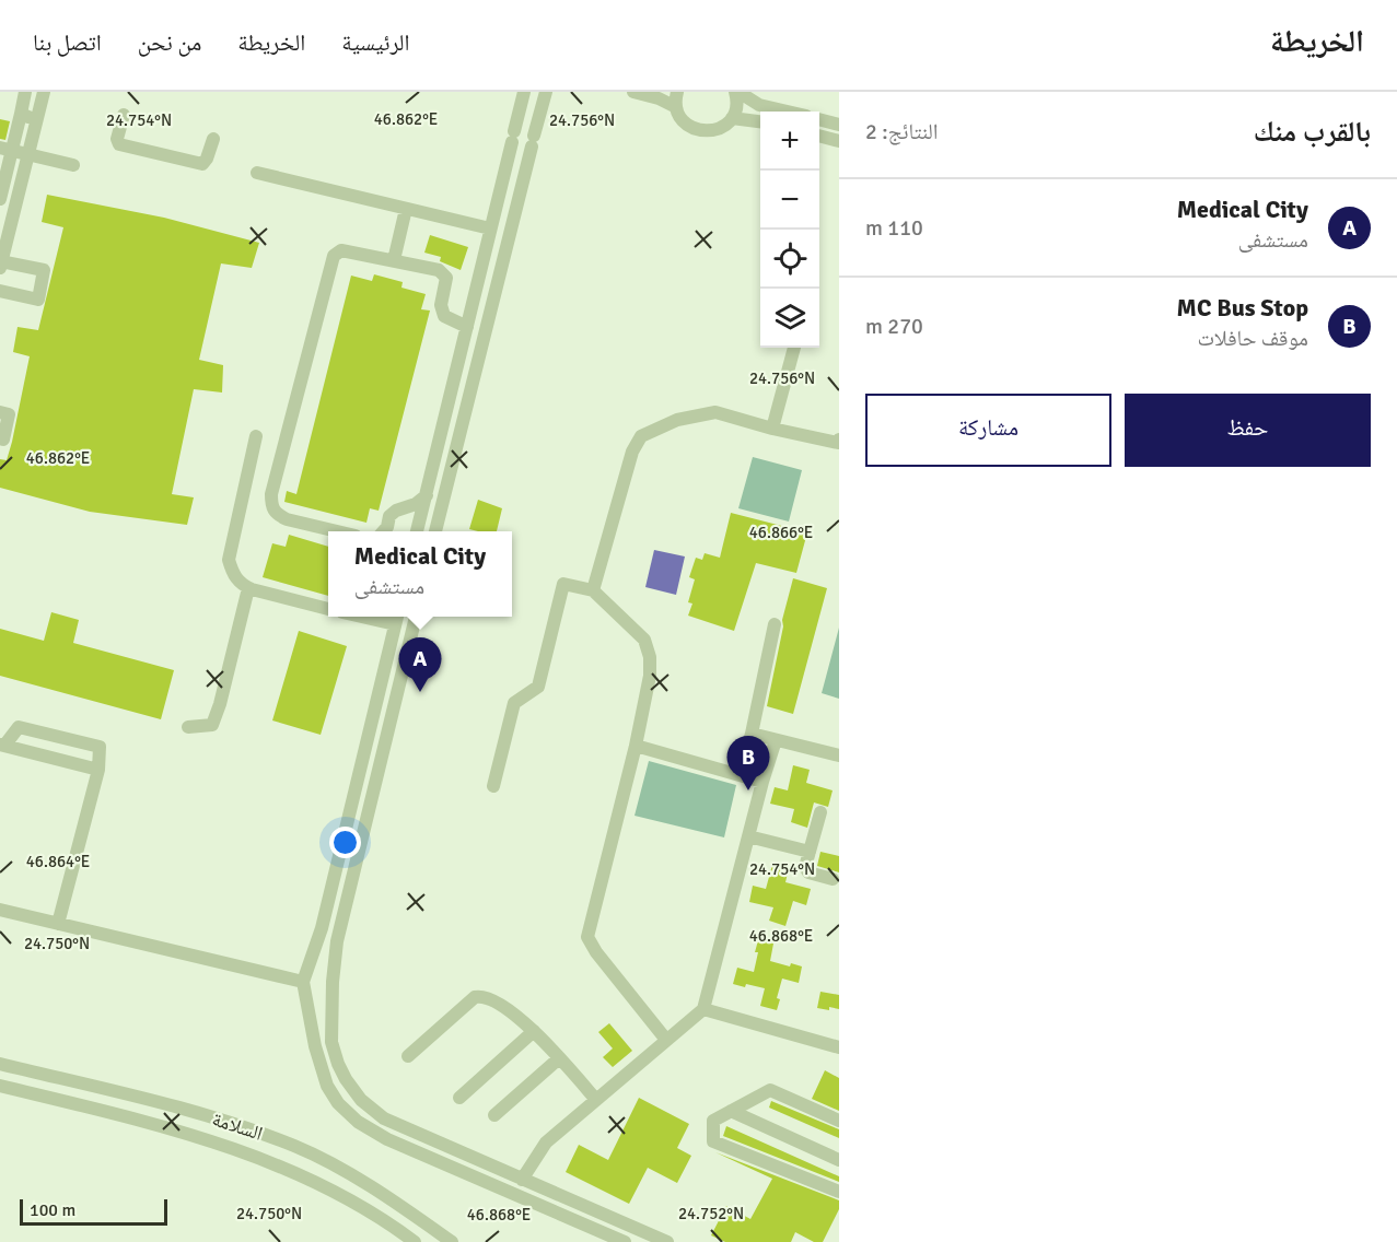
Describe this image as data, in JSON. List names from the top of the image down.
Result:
{
  "streets": {
    "street": ["السلامة"]
  },
  "scale_bar": "100 m",
  "page": {
    "header": "الخريطة",
    "nav": [
      "الرئيسية",
      "الخريطة",
      "من نحن",
      "اتصل بنا"
    ],
    "heading": ["بالقرب منك", "النتائج: 2"],
    "map_buttons": ["+", "−"],
    "list": [
      {
        "mark": "A",
        "name": "Medical City",
        "note": "مستشفى",
        "value": "110 m"
      },
      {
        "mark": "B",
        "name": "MC Bus Stop",
        "note": "موقف حافلات",
        "value": "270 m"
      }
    ],
    "buttons": ["حفظ", "مشاركة"],
    "popup": ["Medical City", "مستشفى"],
    "pins": ["A", "B"],
    "scale": "100 m"
  },
  "coordinates": [
    "46.862°E",
    "24.754°N",
    "24.756°N",
    "46.866°E",
    "46.864°E",
    "46.868°E",
    "24.750°N",
    "24.752°N"
  ]
}
